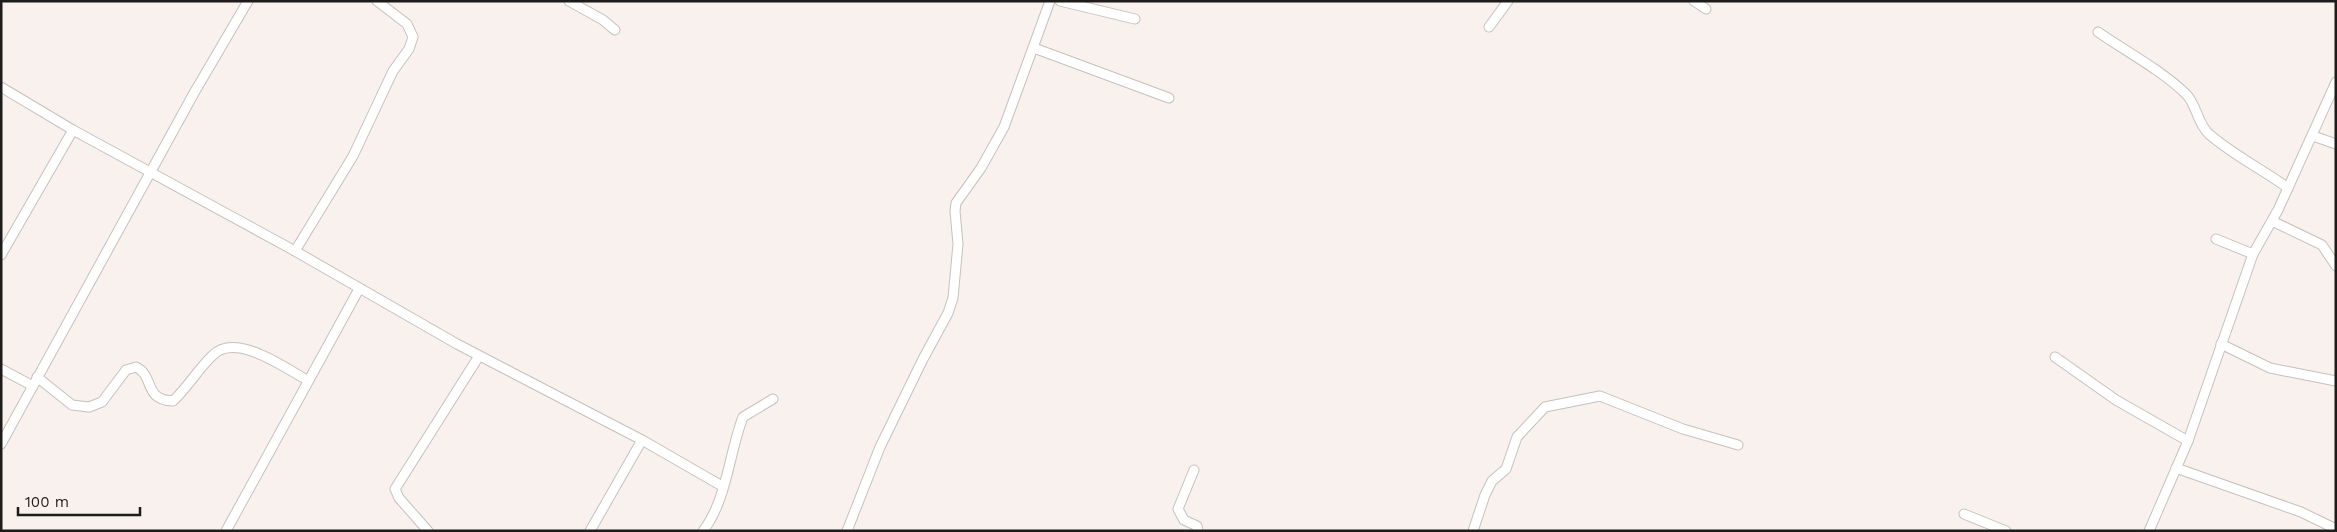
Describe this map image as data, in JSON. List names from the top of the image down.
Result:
{
  "scale_bar": "100 m"
}
